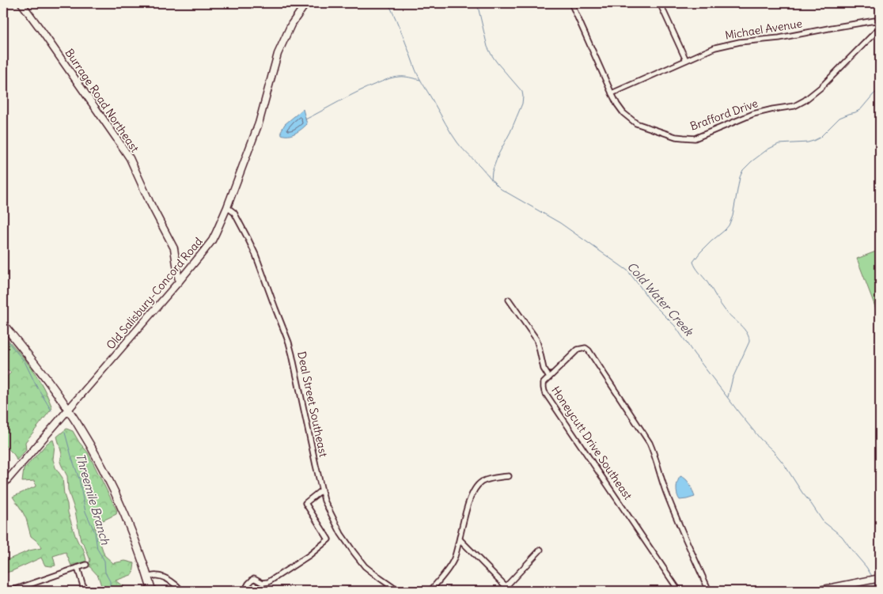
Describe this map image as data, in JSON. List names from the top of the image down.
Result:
{
  "streets": {
    "main road": ["Burrage Road Northeast", "Old Salisbury-Concord Road"],
    "street": [
      "Michael Avenue",
      "Brafford Drive",
      "Deal Street Southeast",
      "Honeycutt Drive Southeast"
    ]
  },
  "crossings": [
    ["Michael Avenue", "Brafford Drive"],
    ["Burrage Road Northeast", "Old Salisbury-Concord Road"],
    ["Old Salisbury-Concord Road", "Deal Street Southeast"]
  ],
  "water": ["Cold Water Creek", "Threemile Branch"]
}
